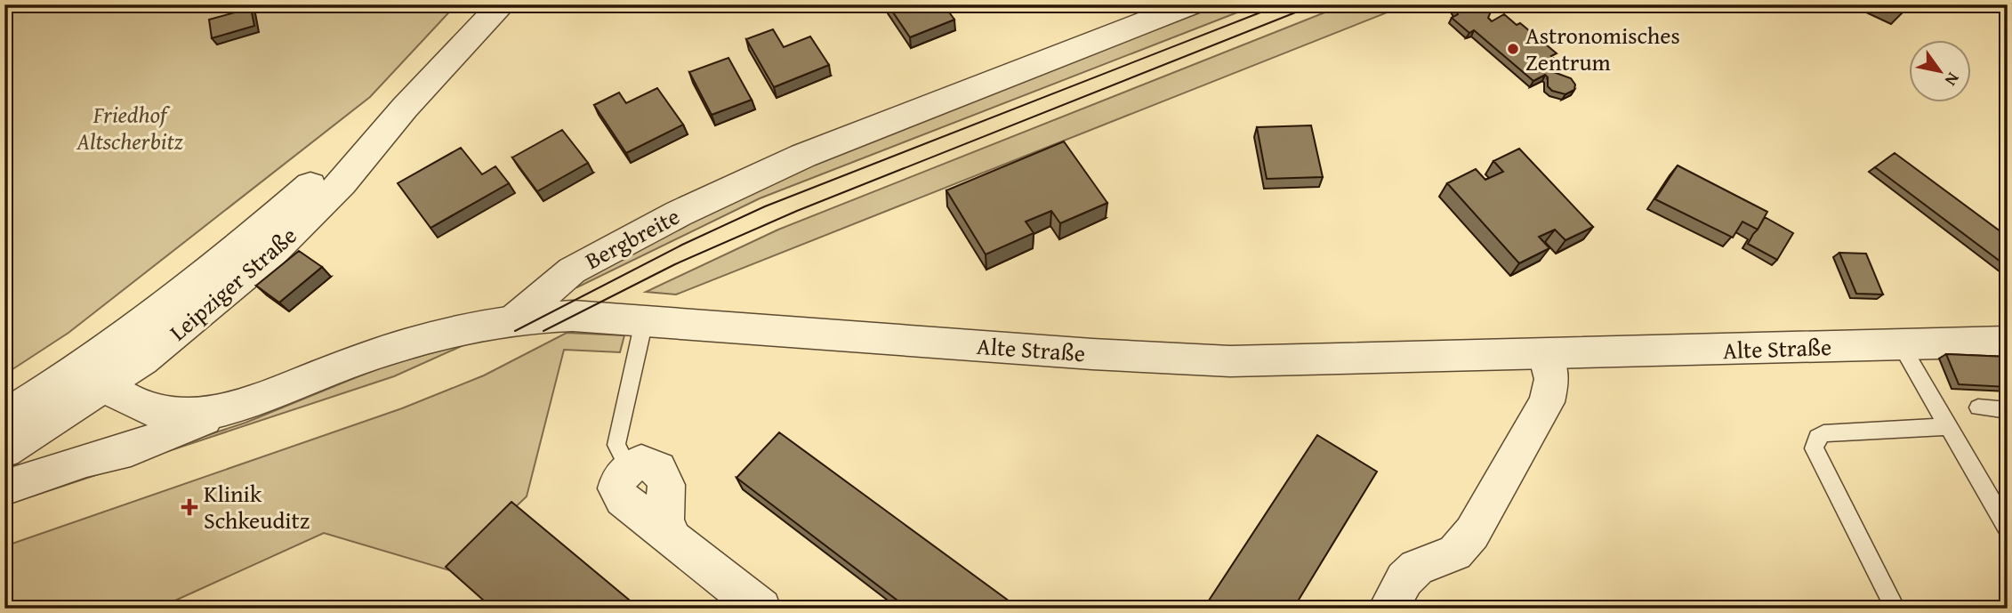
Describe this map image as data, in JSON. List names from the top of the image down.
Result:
{
  "streets": {
    "street": ["Bergbreite", "Leipziger Straße", "Alte Straße"]
  },
  "crossings": [
    ["Bergbreite", "Leipziger Straße"],
    ["Bergbreite", "Alte Straße"]
  ],
  "parks": ["Friedhof Altscherbitz"],
  "places": {
    "other": ["Astronomisches Zentrum"],
    "health": ["Klinik Schkeuditz"]
  },
  "north": "bottom right"
}
